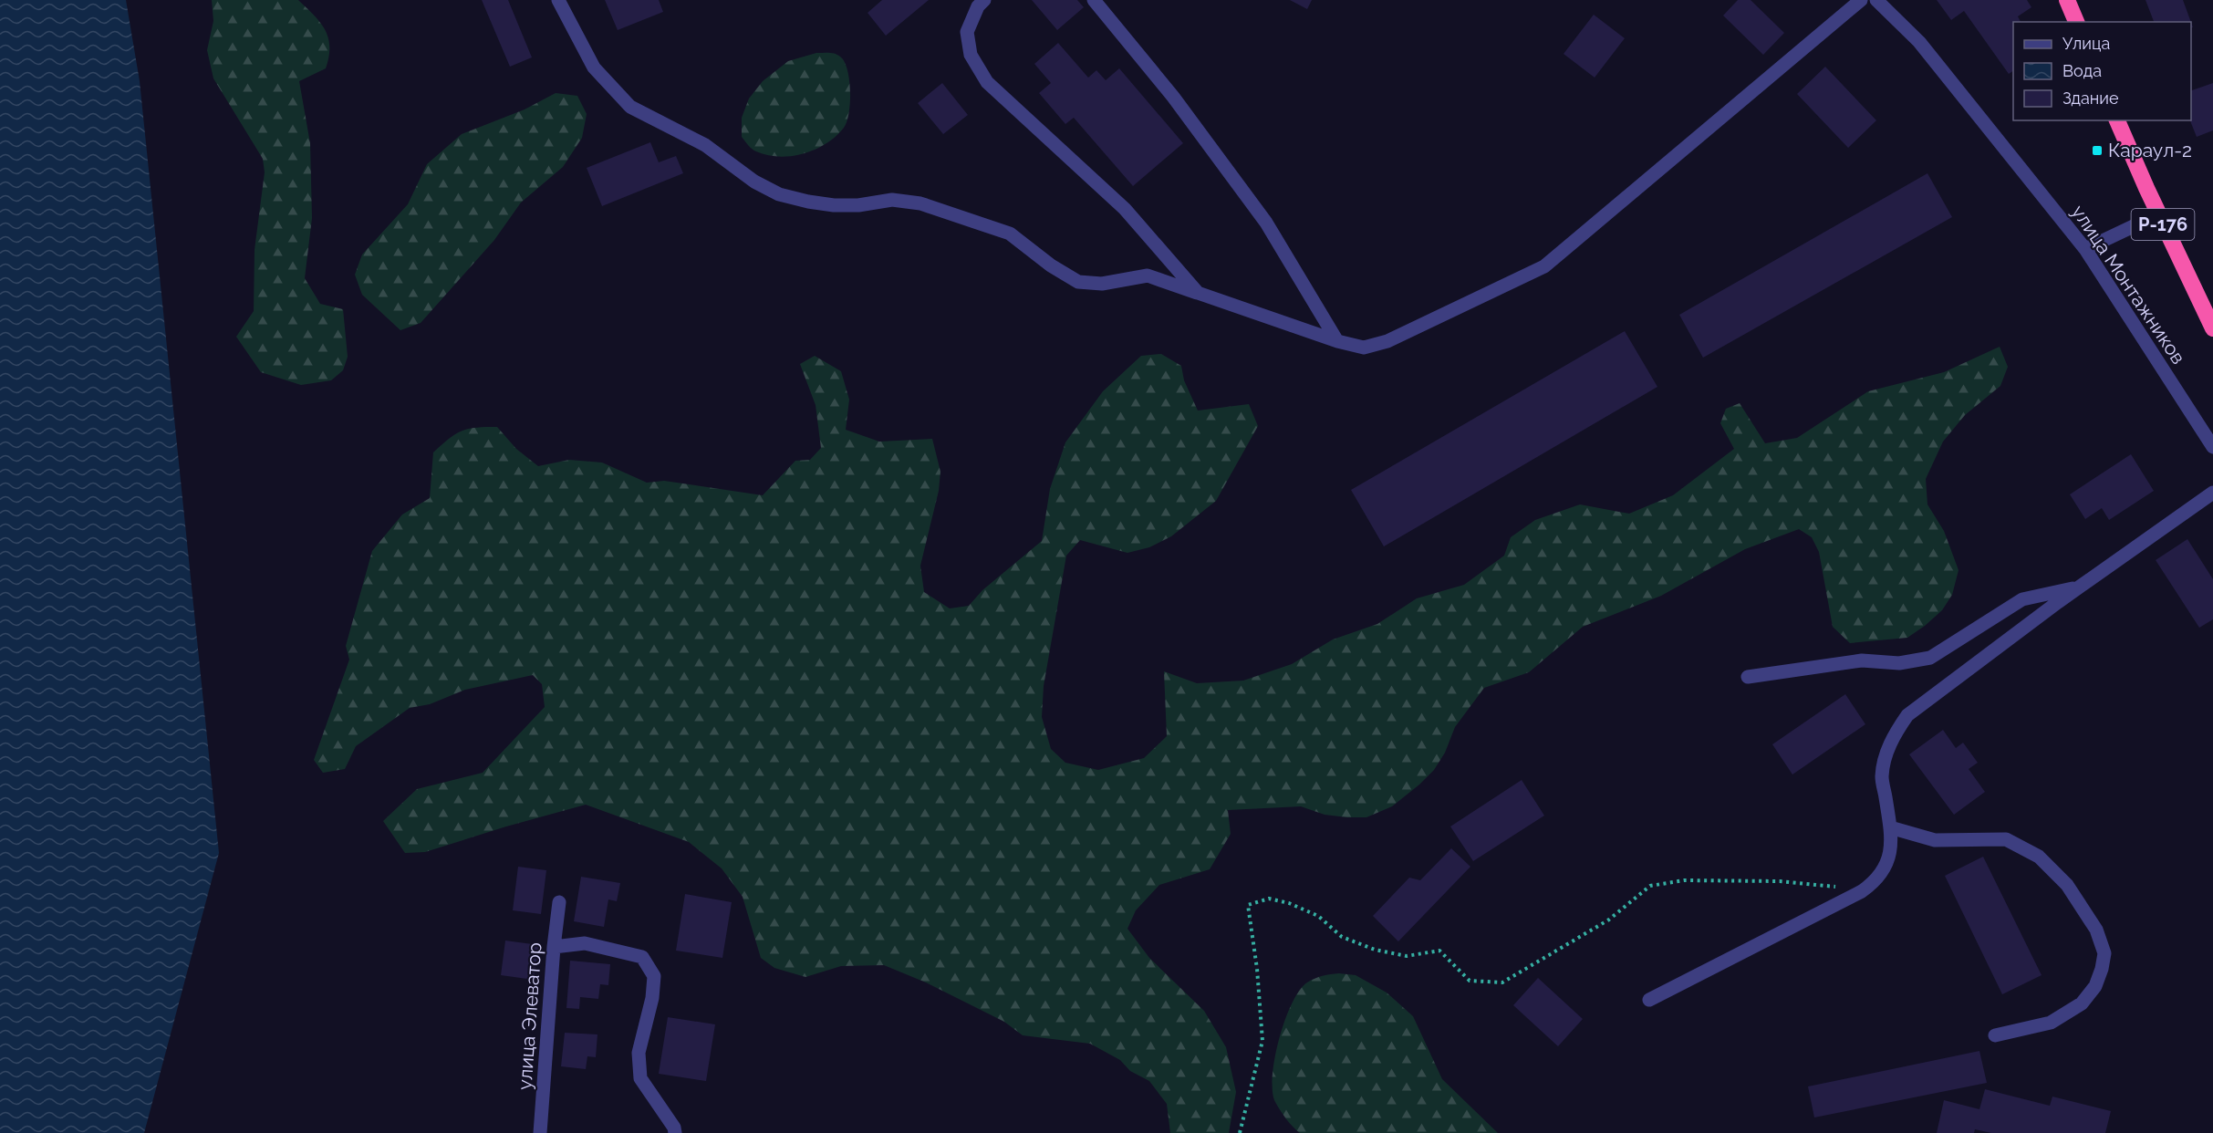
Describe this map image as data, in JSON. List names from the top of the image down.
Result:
{
  "streets": {
    "highway": ["Р-176"],
    "street": ["улица Монтажников", "улица Элеватор"]
  },
  "places": {
    "transit": ["Караул-2"]
  },
  "legend": ["Улица", "Вода", "Здание"]
}
